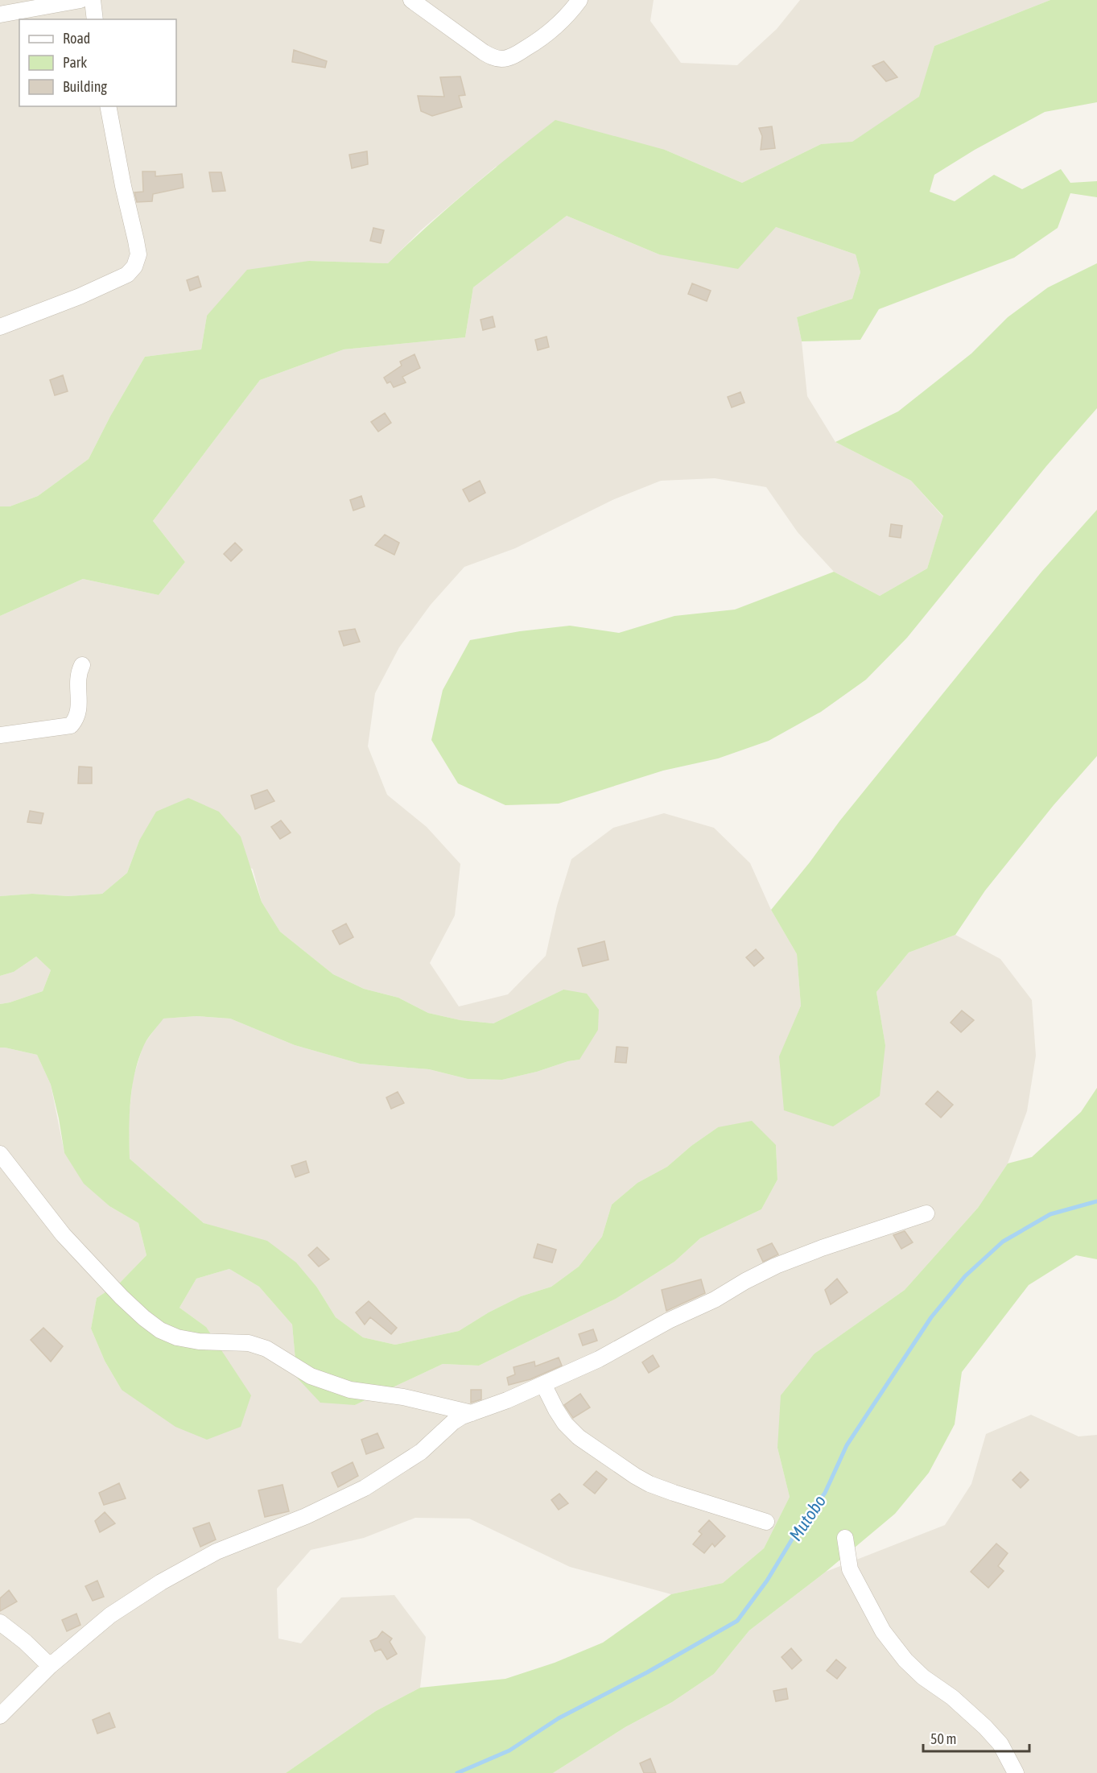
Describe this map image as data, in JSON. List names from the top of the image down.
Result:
{
  "water": ["Mutobo"],
  "legend": ["Road", "Park", "Building"],
  "scale_bar": "50 m"
}
